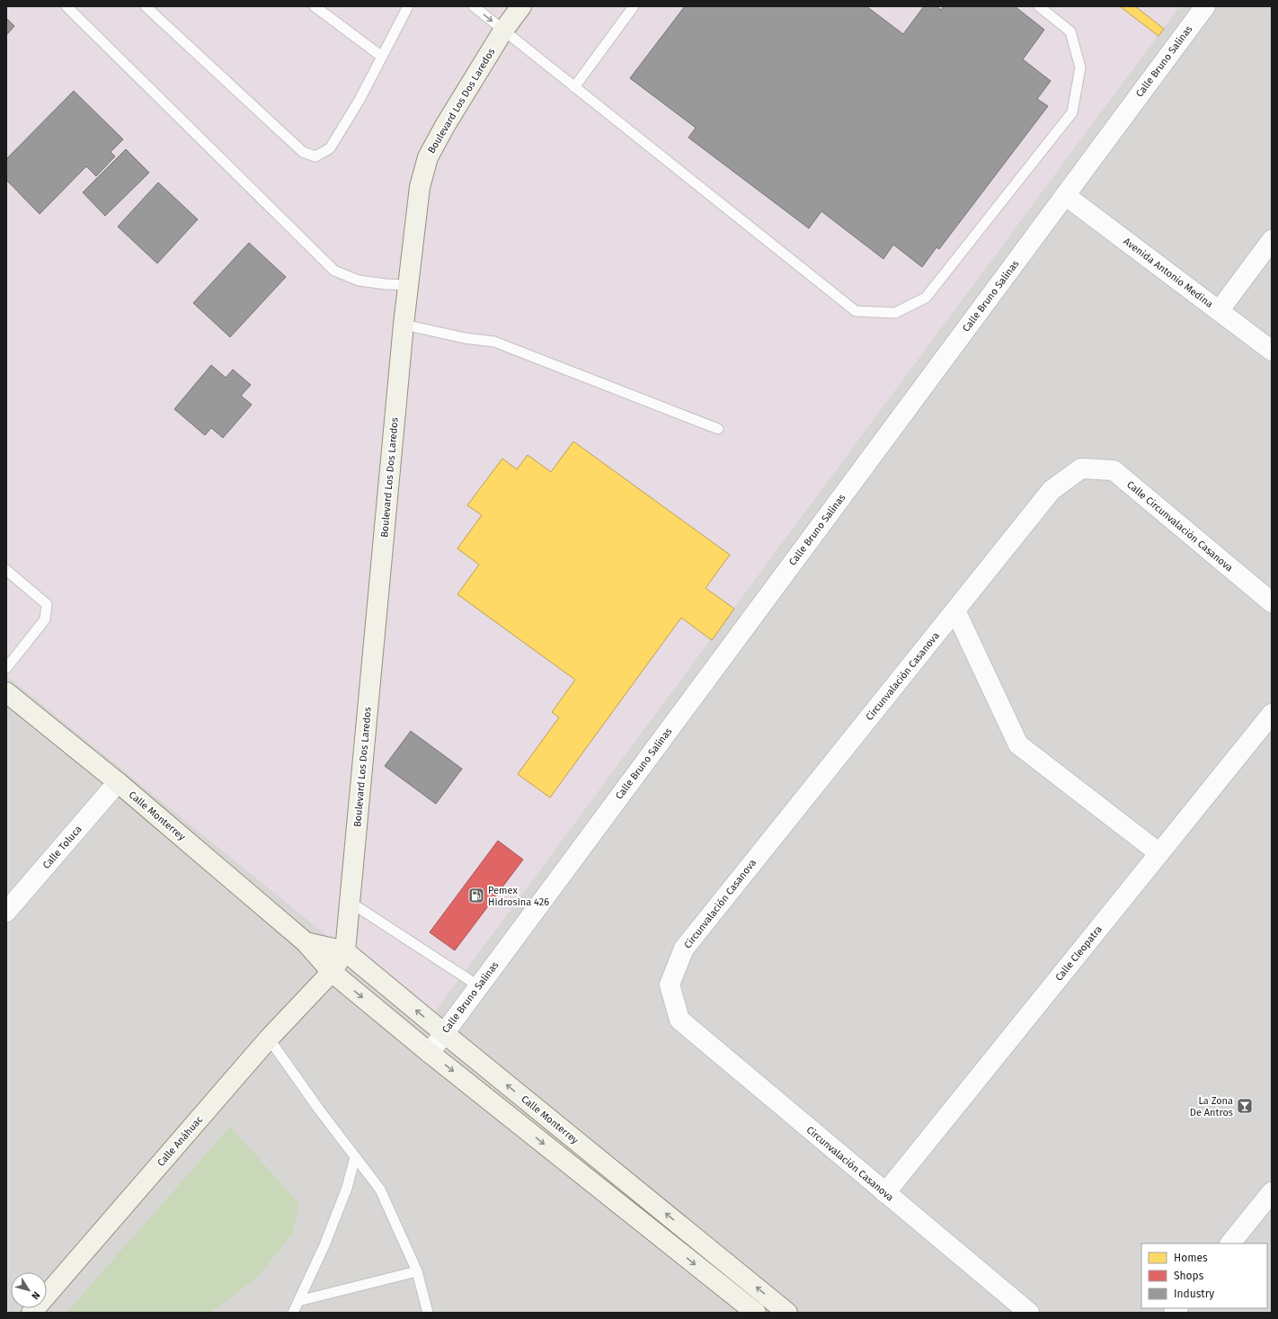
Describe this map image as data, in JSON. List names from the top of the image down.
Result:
{
  "streets": {
    "street": [
      "Calle Bruno Salinas",
      "Boulevard Los Dos Laredos",
      "Avenida Antonio Medina",
      "Calle Circunvalación Casanova",
      "Circunvalación Casanova",
      "Calle Monterrey",
      "Calle Toluca",
      "Calle Cleopatra",
      "Calle Anáhuac"
    ]
  },
  "crossings": [
    ["Calle Bruno Salinas", "Avenida Antonio Medina"],
    ["Calle Bruno Salinas", "Calle Monterrey"],
    ["Boulevard Los Dos Laredos", "Calle Monterrey"],
    ["Boulevard Los Dos Laredos", "Calle Anáhuac"],
    ["Calle Circunvalación Casanova", "Circunvalación Casanova"],
    ["Circunvalación Casanova", "Calle Cleopatra"],
    ["Calle Monterrey", "Calle Toluca"],
    ["Calle Monterrey", "Calle Anáhuac"]
  ],
  "places": {
    "fuel station": ["Pemex Hidrosina 426"],
    "bar": ["La Zona De Antros"]
  },
  "legend": ["Homes", "Shops", "Industry"],
  "north": "bottom right"
}
